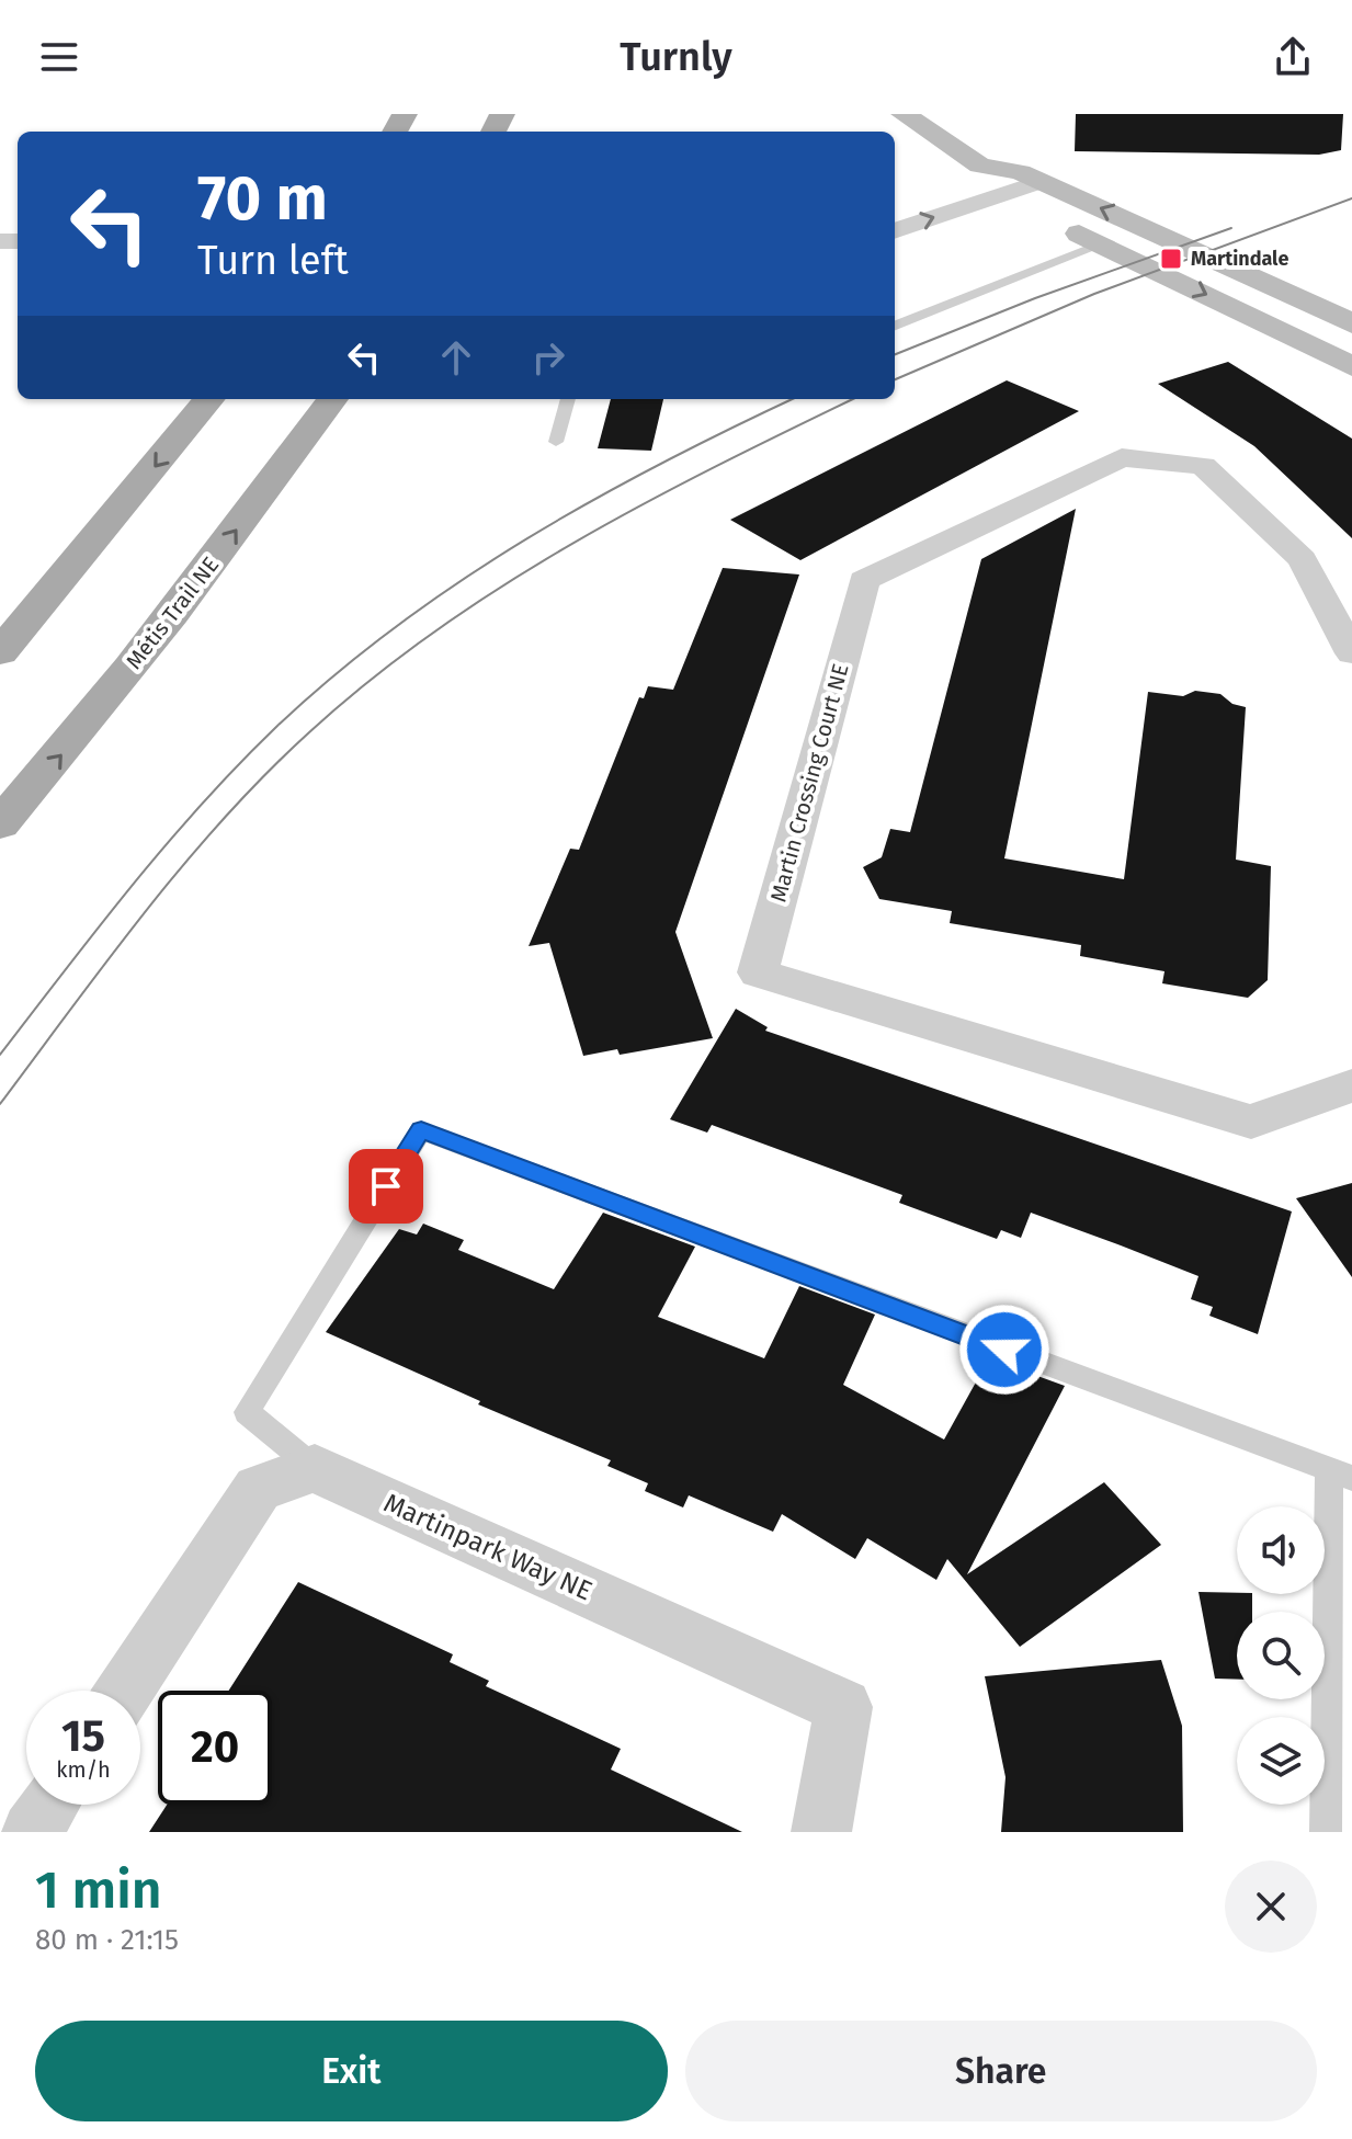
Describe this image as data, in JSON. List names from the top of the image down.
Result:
{
  "streets": {
    "main road": ["Métis Trail NE"],
    "street": ["Martin Crossing Court NE", "Martinpark Way NE"]
  },
  "places": {
    "transit": ["Martindale"]
  },
  "page": {
    "header": "Turnly",
    "turn": ["70 m", "Turn left"],
    "speed": "15 km/h",
    "limit": "20",
    "heading": ["1 min", "80 m · 21:15"],
    "buttons": ["Exit", "Share"]
  }
}
